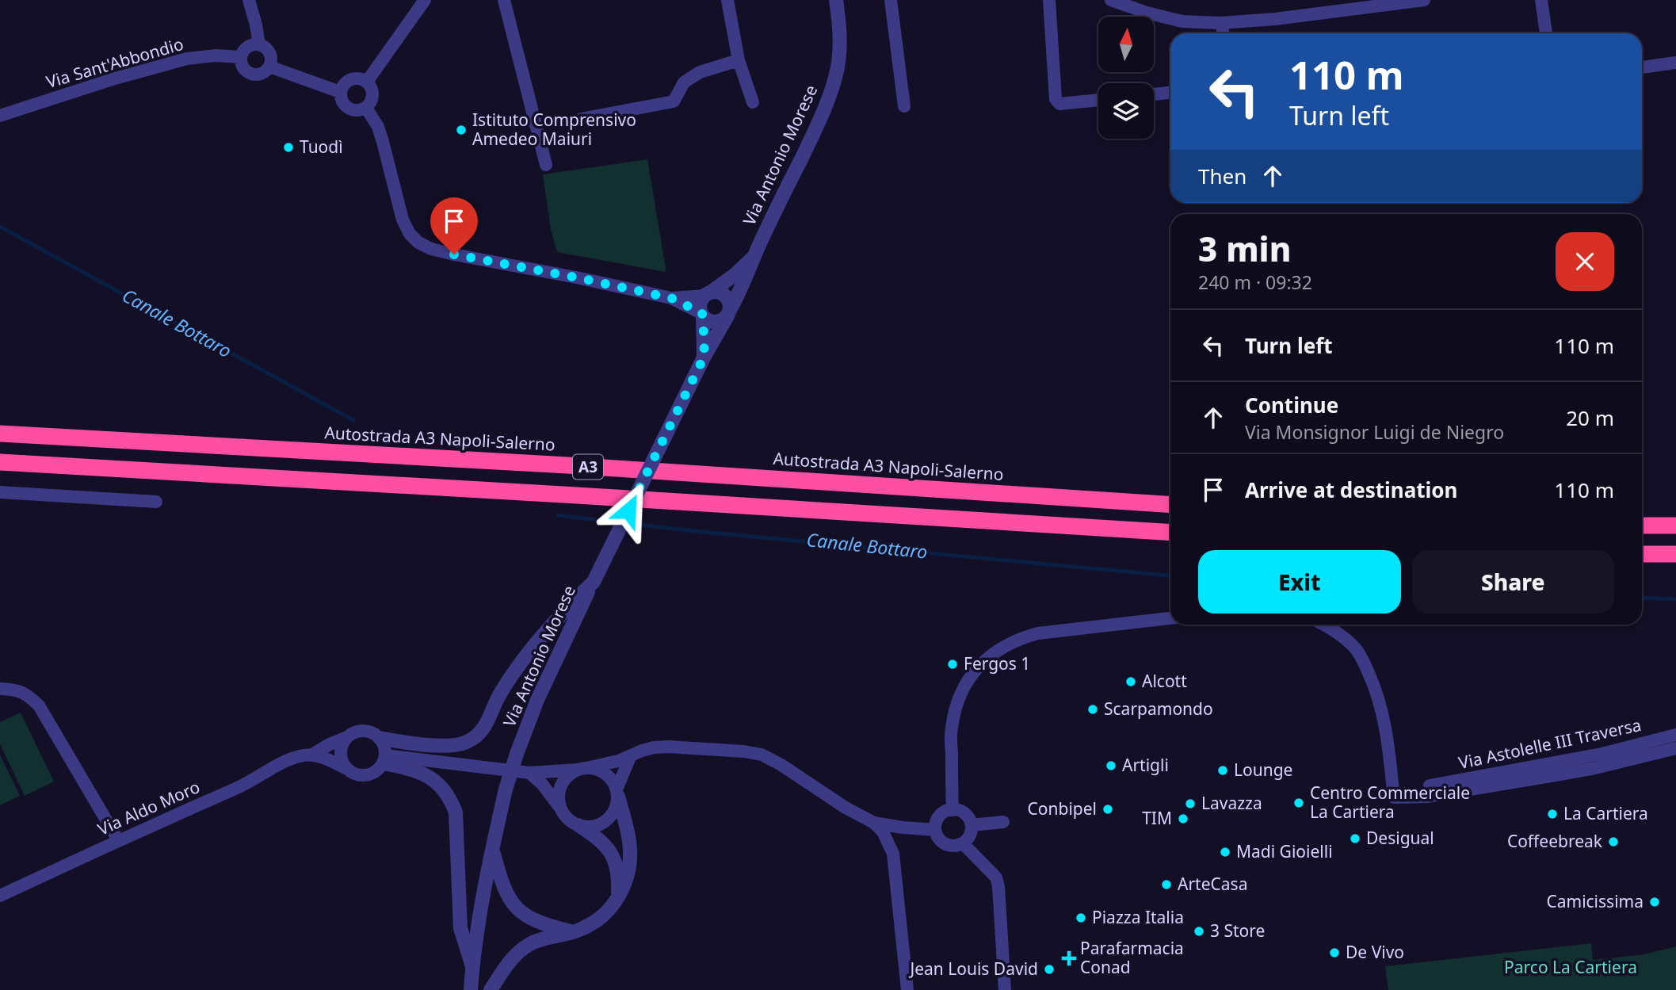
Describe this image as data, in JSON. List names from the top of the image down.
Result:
{
  "streets": {
    "highway": ["Autostrada A3 Napoli-Salerno", "A3"],
    "street": [
      "Via Sant'Abbondio",
      "Via Antonio Morese",
      "Via Astolelle III Traversa",
      "Via Aldo Moro"
    ]
  },
  "water": ["Canale Bottaro"],
  "parks": ["Parco La Cartiera"],
  "places": {
    "other": [
      "Istituto Comprensivo Amedeo Maiuri",
      "Tuodì",
      "Fergos 1",
      "Alcott",
      "Scarpamondo",
      "Artigli",
      "Lounge",
      "Centro Commerciale La Cartiera",
      "Lavazza",
      "Conbipel",
      "La Cartiera",
      "TIM",
      "Desigual",
      "Coffeebreak",
      "Madi Gioielli",
      "ArteCasa",
      "Camicissima",
      "Piazza Italia",
      "3 Store",
      "De Vivo",
      "Jean Louis David"
    ],
    "health": ["Parafarmacia Conad"]
  },
  "north": "top",
  "page": {
    "turn": ["110 m", "Turn left"],
    "then": "Then",
    "heading": ["3 min", "240 m · 09:32"],
    "list": [
      {
        "name": "Turn left",
        "value": "110 m"
      },
      {
        "name": "Continue",
        "note": "Via Monsignor Luigi de Niegro",
        "value": "20 m"
      },
      {
        "name": "Arrive at destination",
        "value": "110 m"
      }
    ],
    "buttons": ["Exit", "Share"]
  }
}
